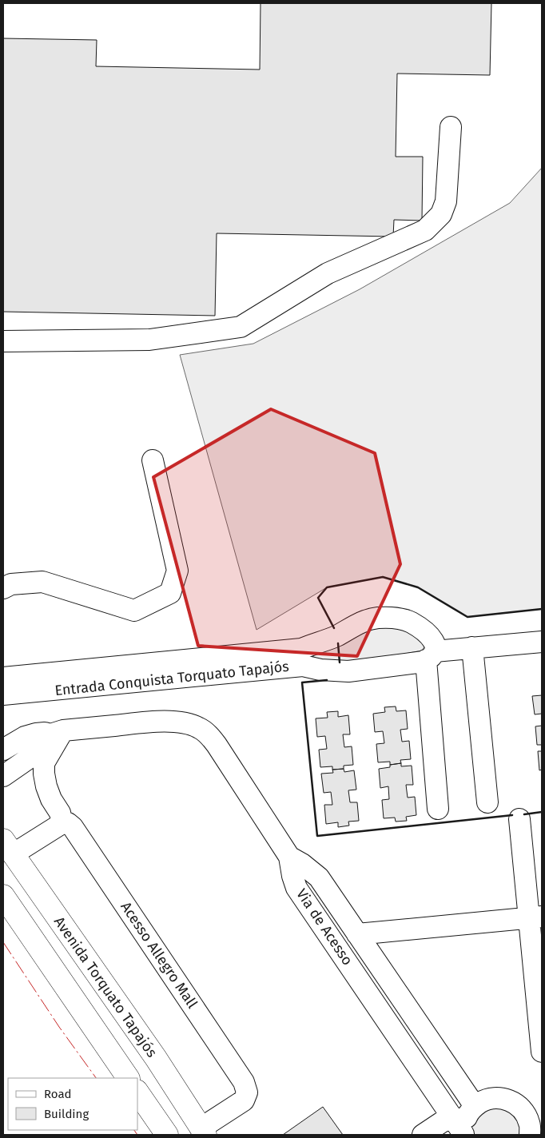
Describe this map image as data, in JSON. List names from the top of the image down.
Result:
{
  "streets": {
    "highway": ["Avenida Torquato Tapajós"],
    "street": ["Entrada Conquista Torquato Tapajós", "Via de Acesso", "Acesso Allegro Mall"]
  },
  "crossings": [
    ["Acesso Allegro Mall", "Avenida Torquato Tapajós"]
  ],
  "legend": ["Road", "Building"]
}
